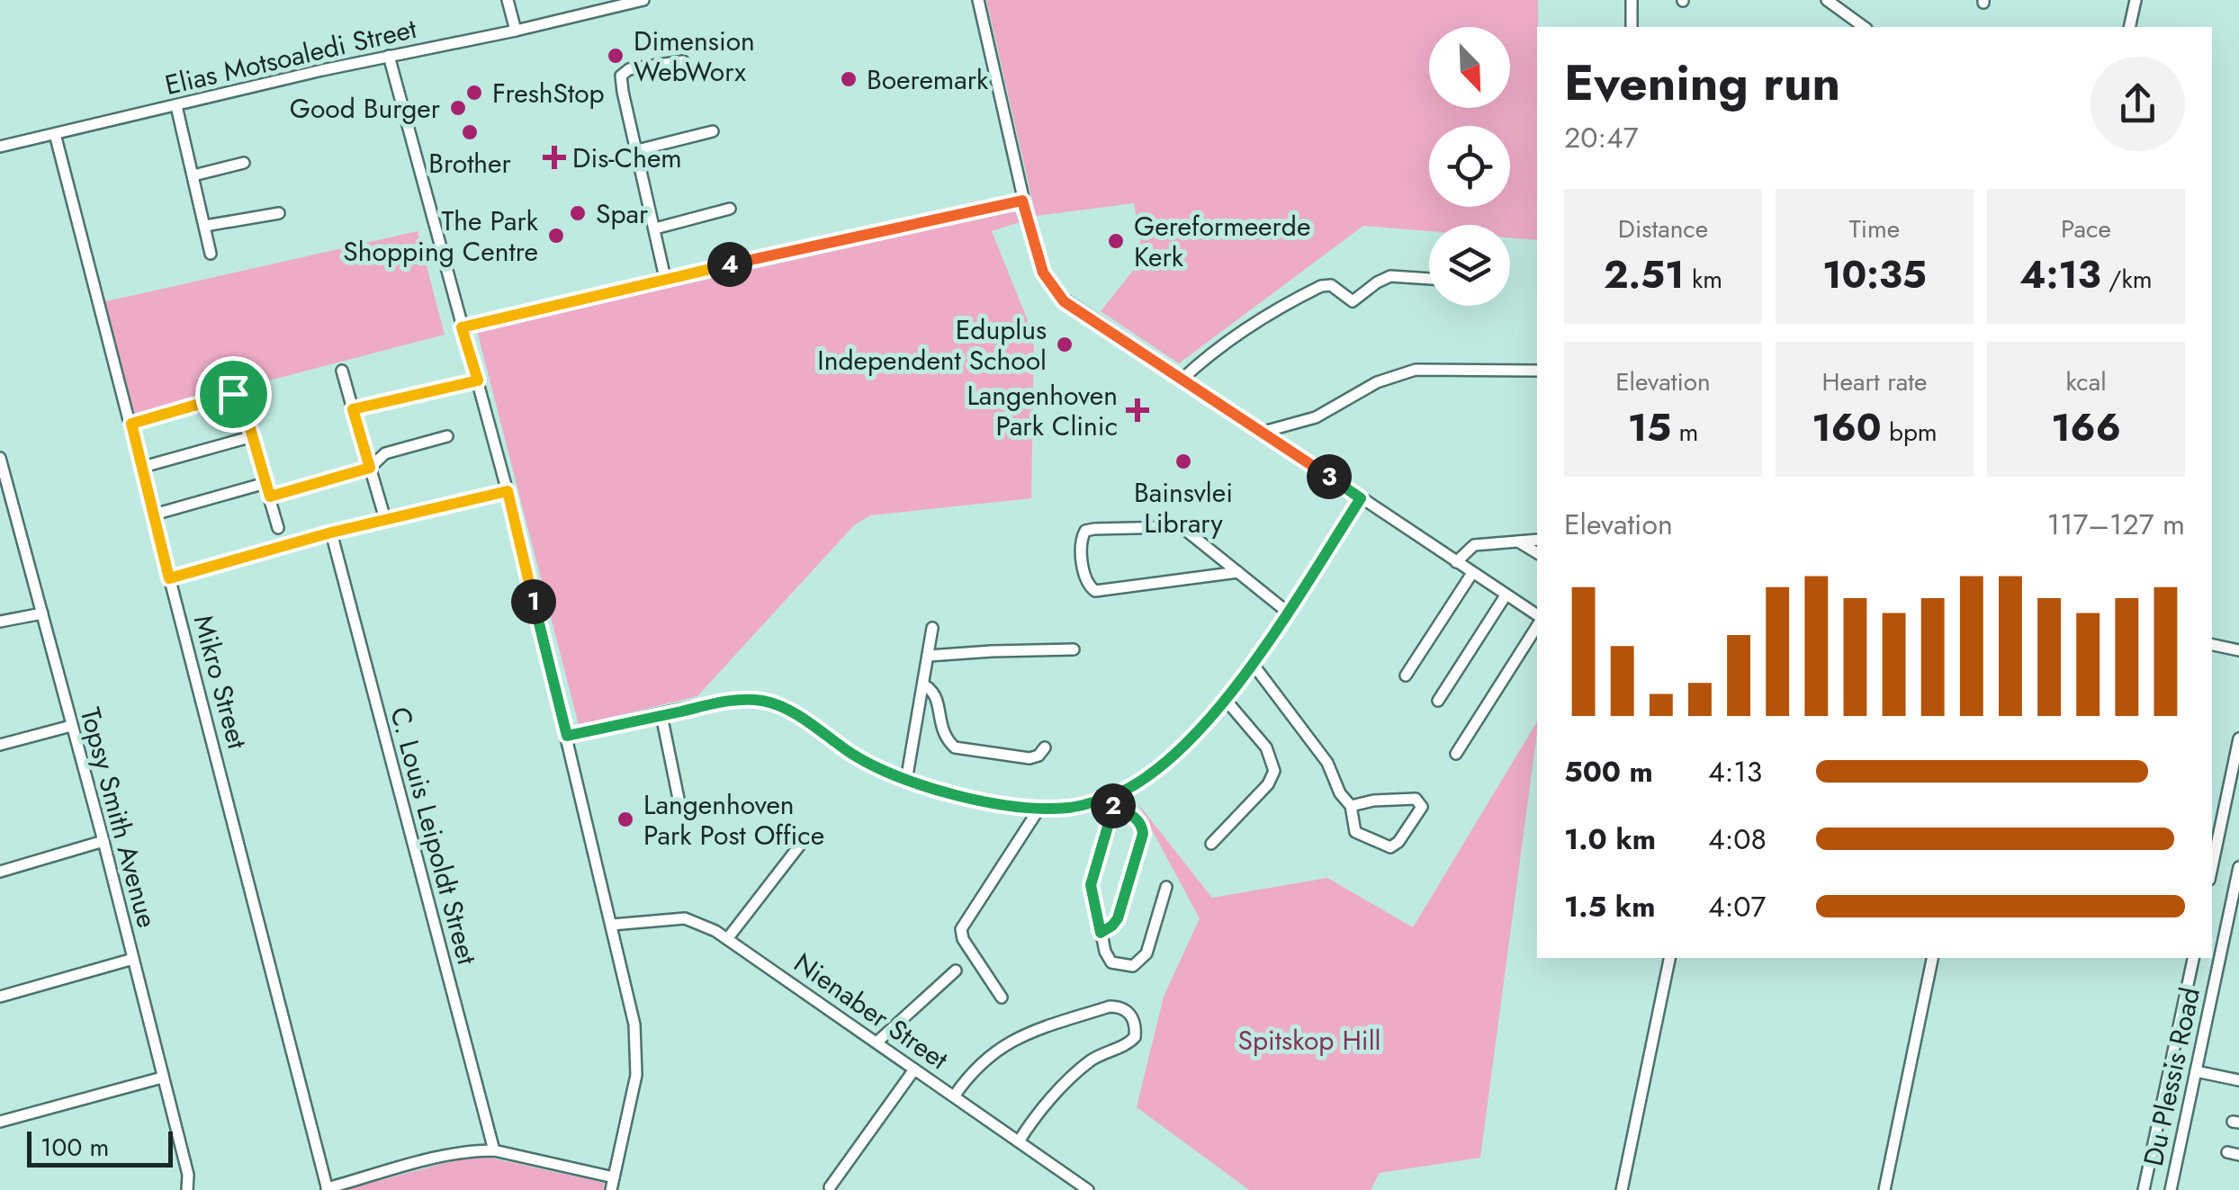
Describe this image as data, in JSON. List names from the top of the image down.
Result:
{
  "streets": {
    "street": [
      "Elias Motsoaledi Street",
      "Mikro Street",
      "Topsy Smith Avenue",
      "C. Louis Leipoldt Street",
      "Nienaber Street",
      "Du Plessis Road"
    ]
  },
  "crossings": [
    ["Elias Motsoaledi Street", "Mikro Street"]
  ],
  "parks": ["Spitskop Hill"],
  "places": {
    "other": [
      "Dimension WebWorx",
      "Boeremark",
      "FreshStop",
      "Good Burger",
      "Brother",
      "Spar",
      "The Park Shopping Centre",
      "Gereformeerde Kerk",
      "Eduplus Independent School",
      "Bainsvlei Library",
      "Langenhoven Park Post Office"
    ],
    "health": ["Dis-Chem", "Langenhoven Park Clinic"]
  },
  "scale_bar": "100 m",
  "north": "bottom right",
  "page": {
    "heading": ["Evening run", "20:47"],
    "stats": [
      ["Distance", "2.51 km"],
      ["Time", "10:35"],
      ["Pace", "4:13 /km"],
      ["Elevation", "15 m"],
      ["Heart rate", "160 bpm"],
      ["kcal", "166"]
    ],
    "pins": [
      "4",
      "3",
      "1",
      "2"
    ],
    "chart": ["Elevation", "117–127 m"],
    "list": [
      {
        "name": "500 m",
        "note": "4:13"
      },
      {
        "name": "1.0 km",
        "note": "4:08"
      },
      {
        "name": "1.5 km",
        "note": "4:07"
      }
    ],
    "scale": "100 m"
  }
}
